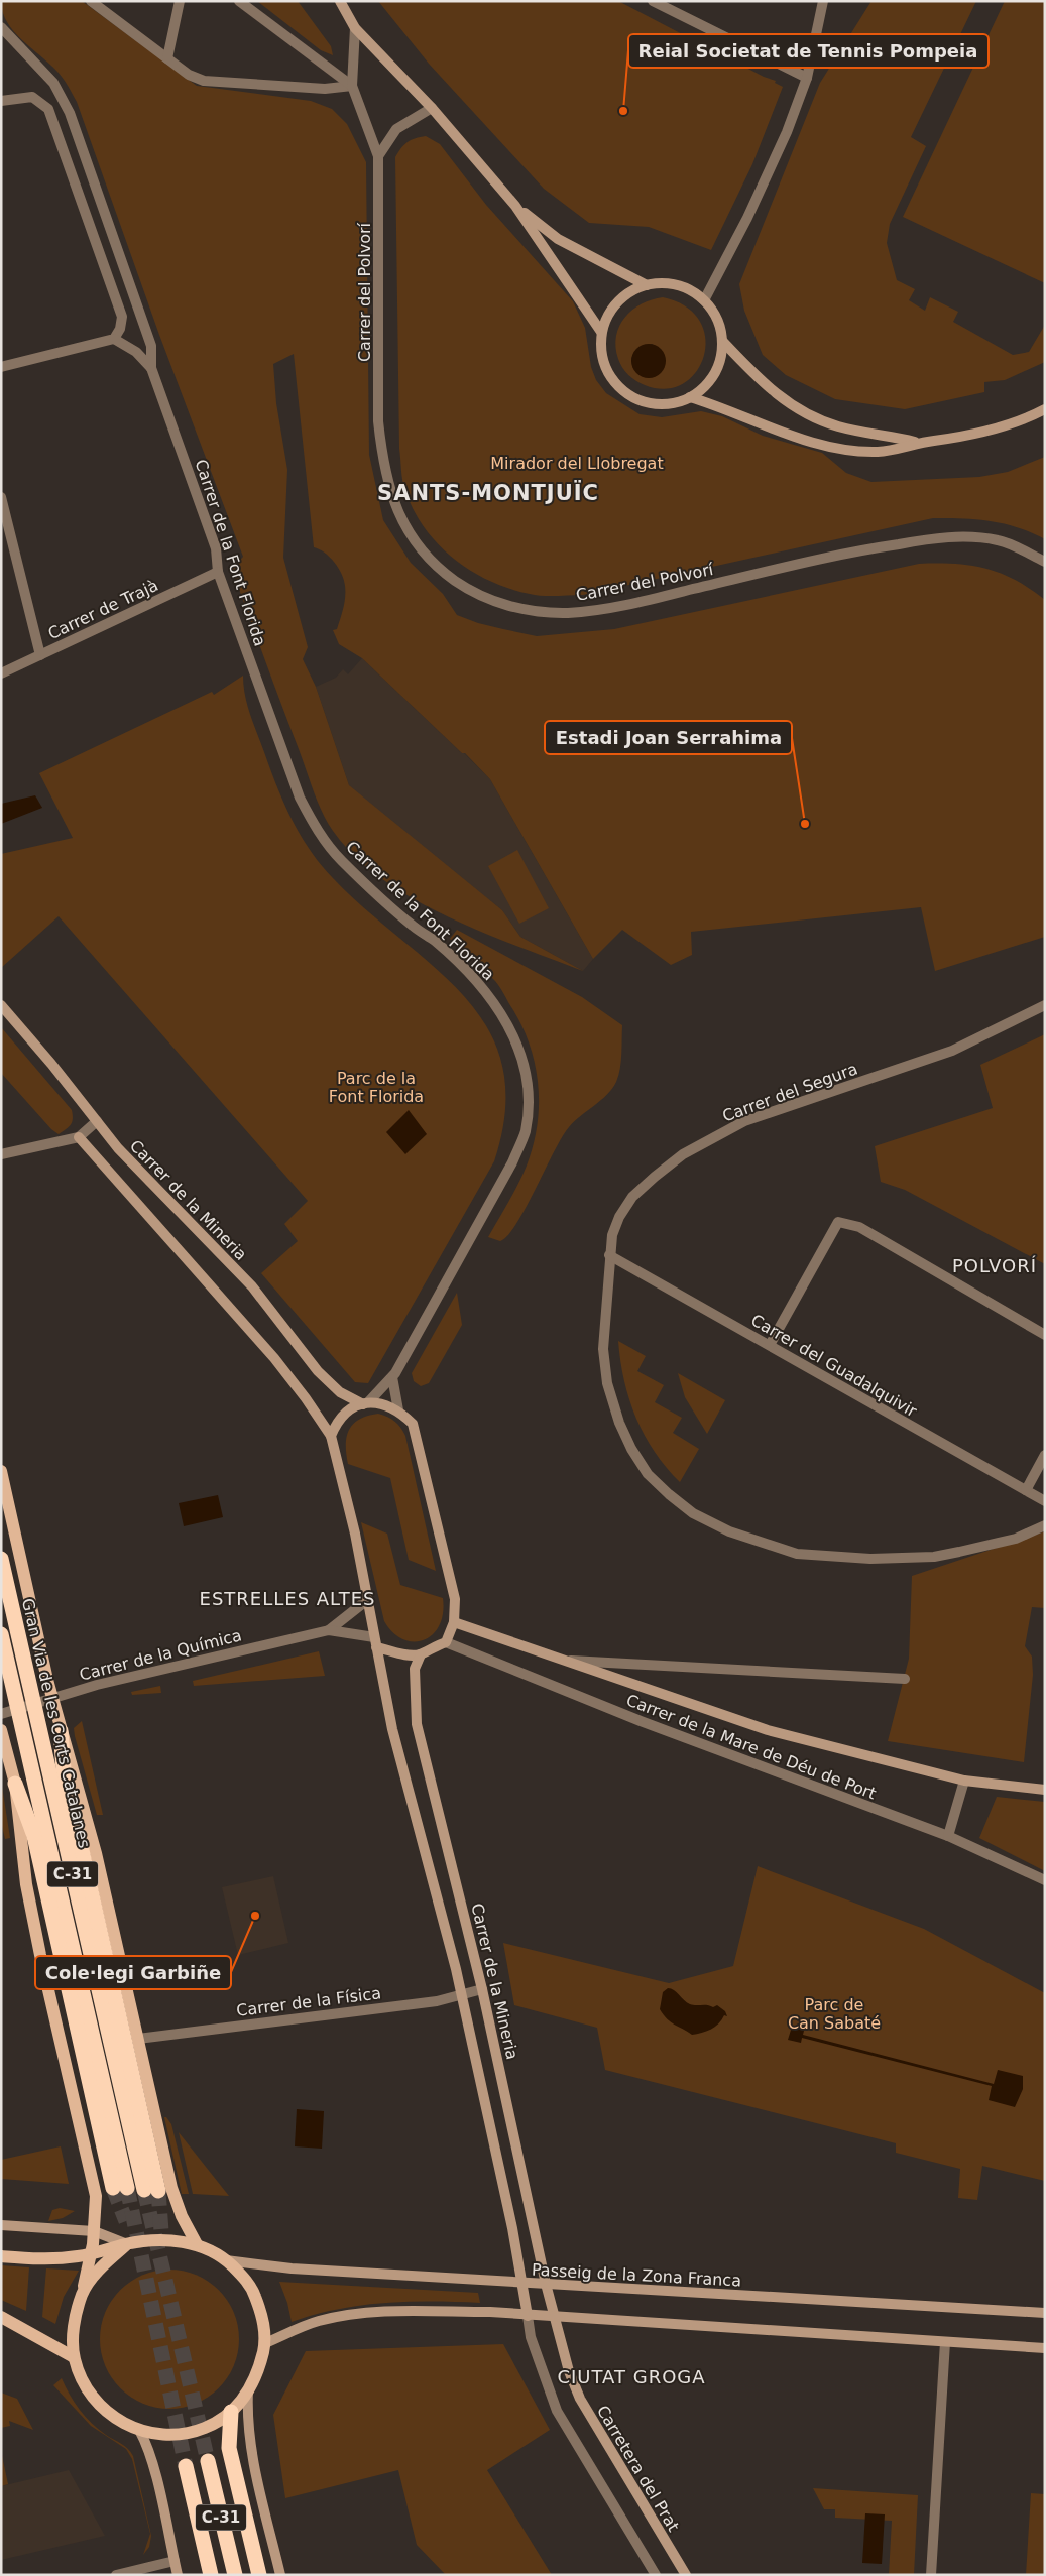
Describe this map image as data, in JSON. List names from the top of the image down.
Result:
{
  "streets": {
    "highway": ["Gran Via de les Corts Catalanes", "C-31"],
    "street": [
      "Carrer del Polvorí",
      "Carrer de la Font Florida",
      "Carrer de Trajà",
      "Carrer del Segura",
      "Carrer de la Mineria",
      "Carrer del Guadalquivir",
      "Carrer de la Química",
      "Carrer de la Mare de Déu de Port",
      "Carrer de la Física",
      "Passeig de la Zona Franca",
      "Carretera del Prat"
    ]
  },
  "crossings": [
    ["Carrer de la Font Florida", "Carrer de Trajà"],
    ["Carrer de la Font Florida", "Carrer de la Mineria"],
    ["Carrer del Segura", "Carrer del Guadalquivir"],
    ["Carrer de la Mineria", "Carrer de la Física"],
    ["Carrer de la Mineria", "Passeig de la Zona Franca"],
    ["Carrer de la Mineria", "Carretera del Prat"]
  ],
  "districts": [
    "SANTS-MONTJUÏC",
    "POLVORÍ",
    "ESTRELLES ALTES",
    "CIUTAT GROGA"
  ],
  "parks": ["Mirador del Llobregat", "Parc de la Font Florida", "Parc de Can Sabaté"],
  "places": ["Reial Societat de Tennis Pompeia", "Estadi Joan Serrahima", "Cole·legi Garbiñe"]
}
